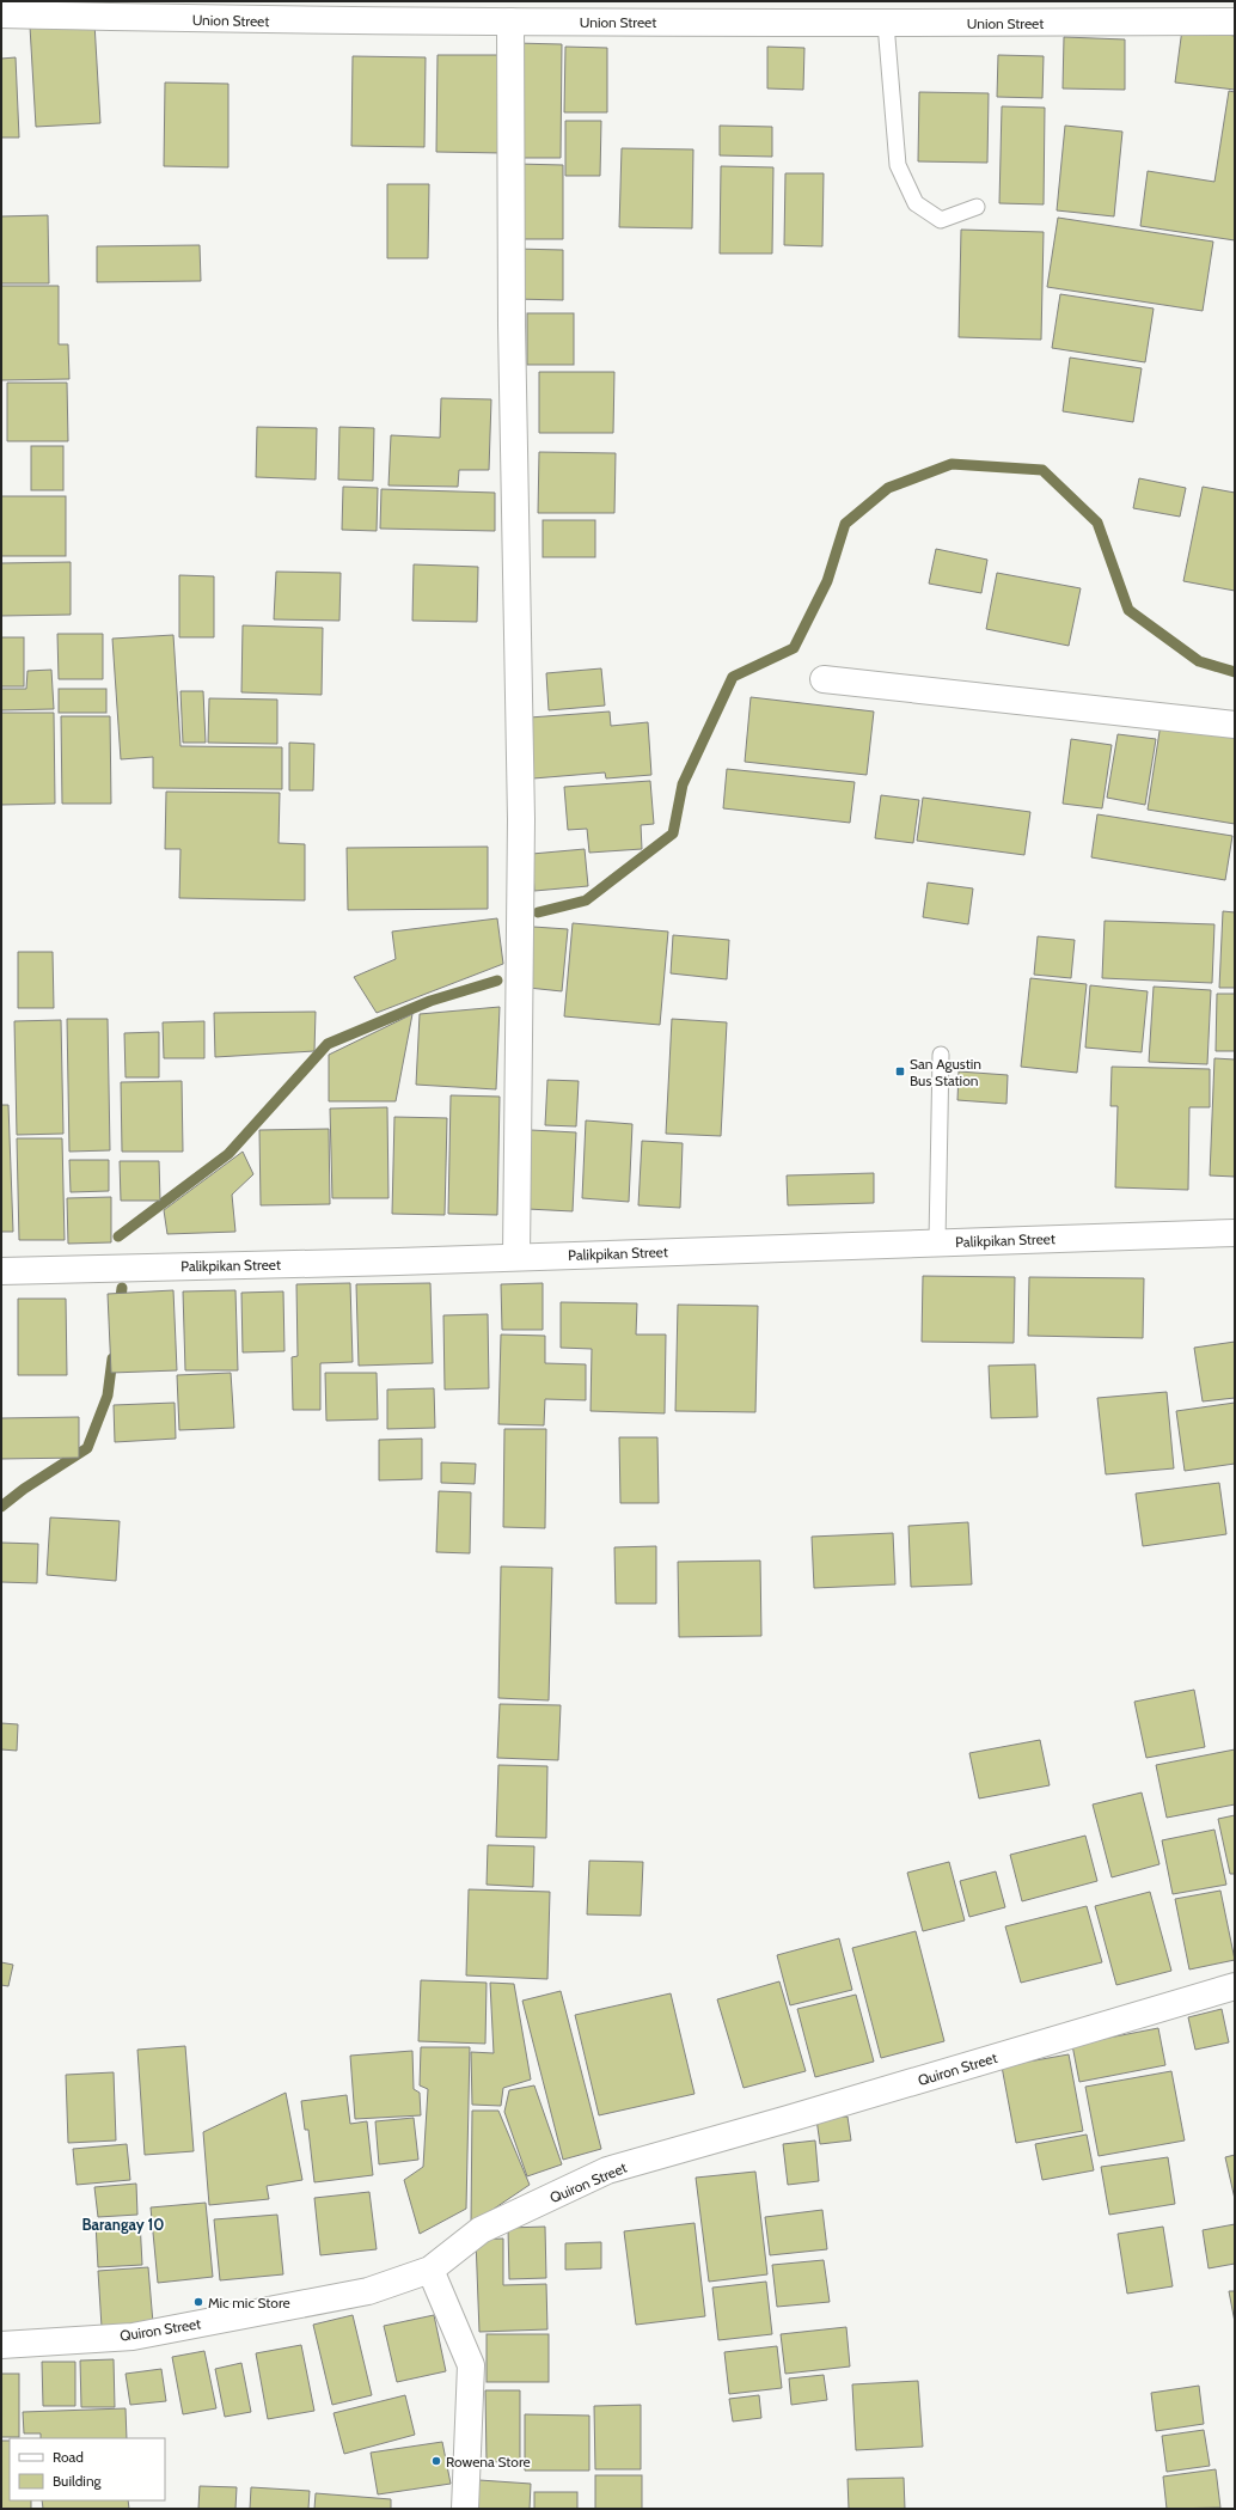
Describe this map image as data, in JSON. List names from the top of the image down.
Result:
{
  "streets": {
    "street": ["Union Street", "Palikpikan Street", "Quiron Street"]
  },
  "districts": ["Barangay 10"],
  "places": {
    "transit": ["San Agustin Bus Station"],
    "other": ["Mic mic Store", "Rowena Store"]
  },
  "legend": ["Road", "Building"]
}
